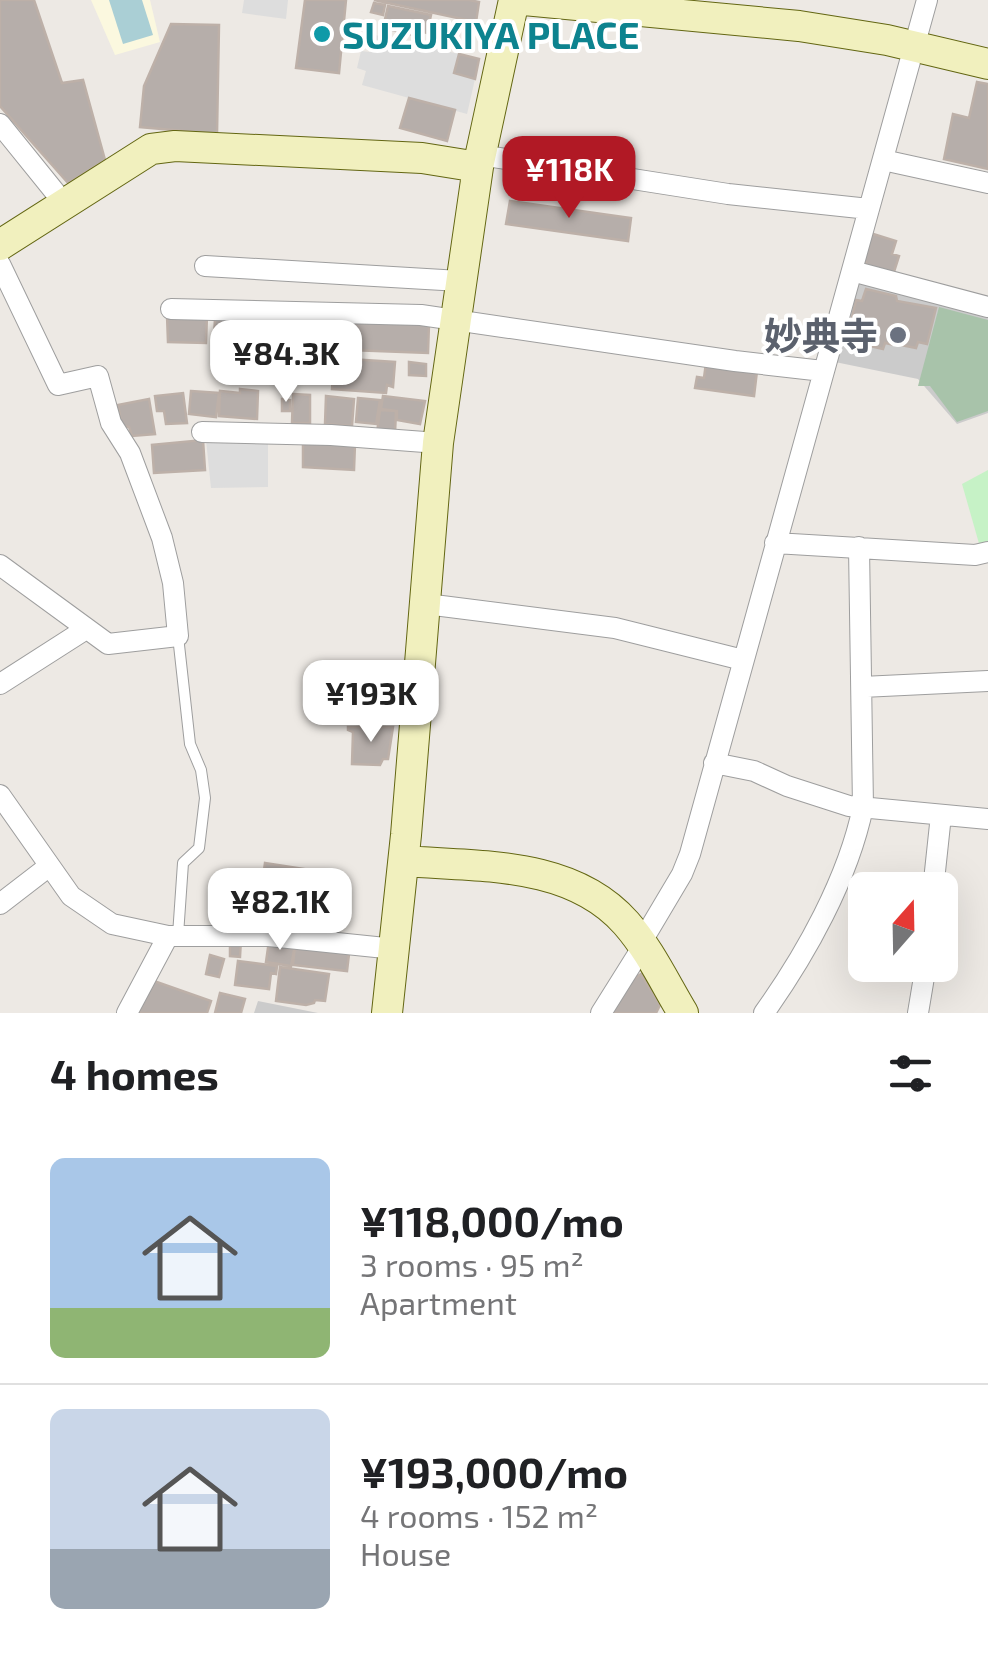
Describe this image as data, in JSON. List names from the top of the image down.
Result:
{
  "places": ["SUZUKIYA PLACE", "妙典寺"],
  "north": "top",
  "page": {
    "price": [
      "¥118K",
      "¥84.3K",
      "¥193K",
      "¥82.1K"
    ],
    "heading": "4 homes",
    "list": [
      {
        "name": "¥118,000/mo",
        "note": "3 rooms · 95 m² · Apartment"
      },
      {
        "name": "¥193,000/mo",
        "note": "4 rooms · 152 m² · House"
      }
    ]
  }
}
